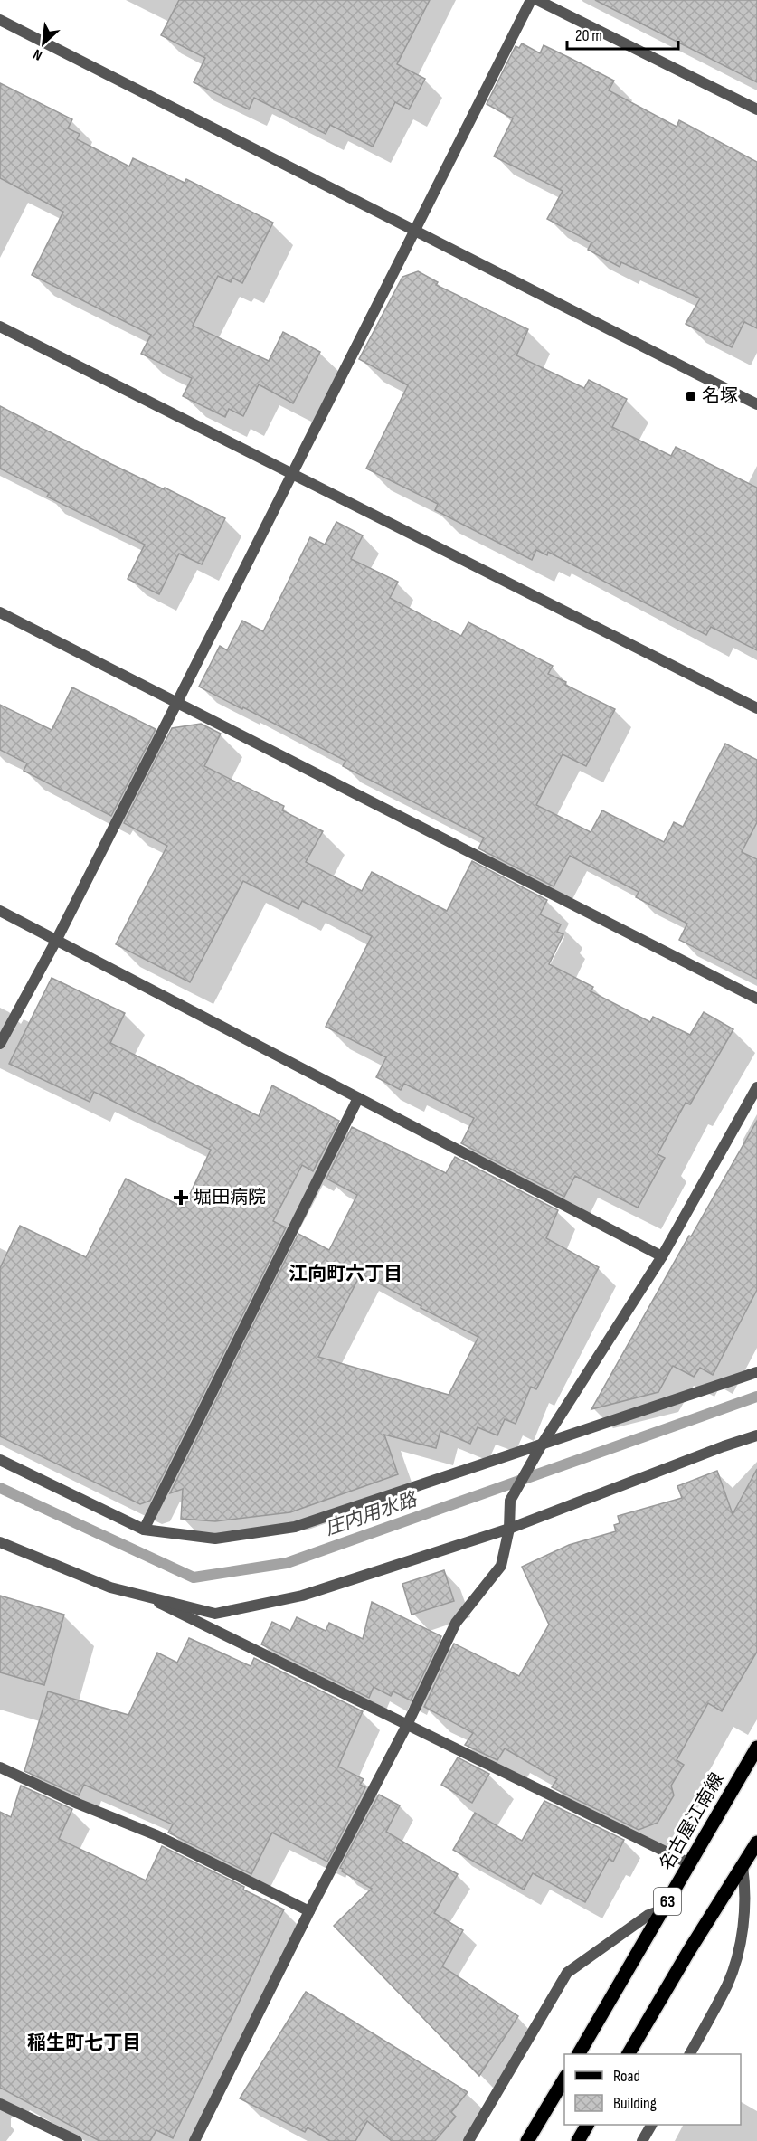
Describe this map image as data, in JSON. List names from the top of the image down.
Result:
{
  "streets": {
    "main road": ["名古屋江南線", "63"]
  },
  "districts": ["江向町六丁目", "稲生町七丁目"],
  "water": ["庄内用水路"],
  "places": {
    "transit": ["名塚"],
    "health": ["堀田病院"]
  },
  "legend": ["Road", "Building"],
  "scale_bar": "20 m",
  "north": "bottom left"
}
